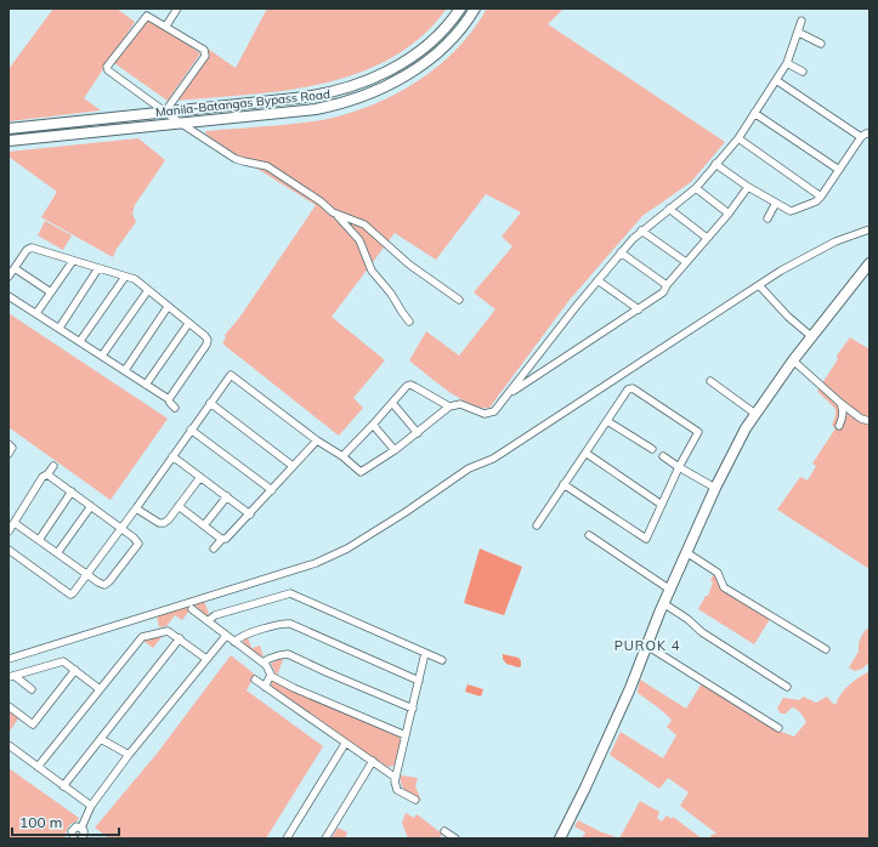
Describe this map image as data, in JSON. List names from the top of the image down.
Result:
{
  "streets": {
    "main road": ["Manila-Batangas Bypass Road"]
  },
  "districts": ["PUROK 4"],
  "scale_bar": "100 m"
}
